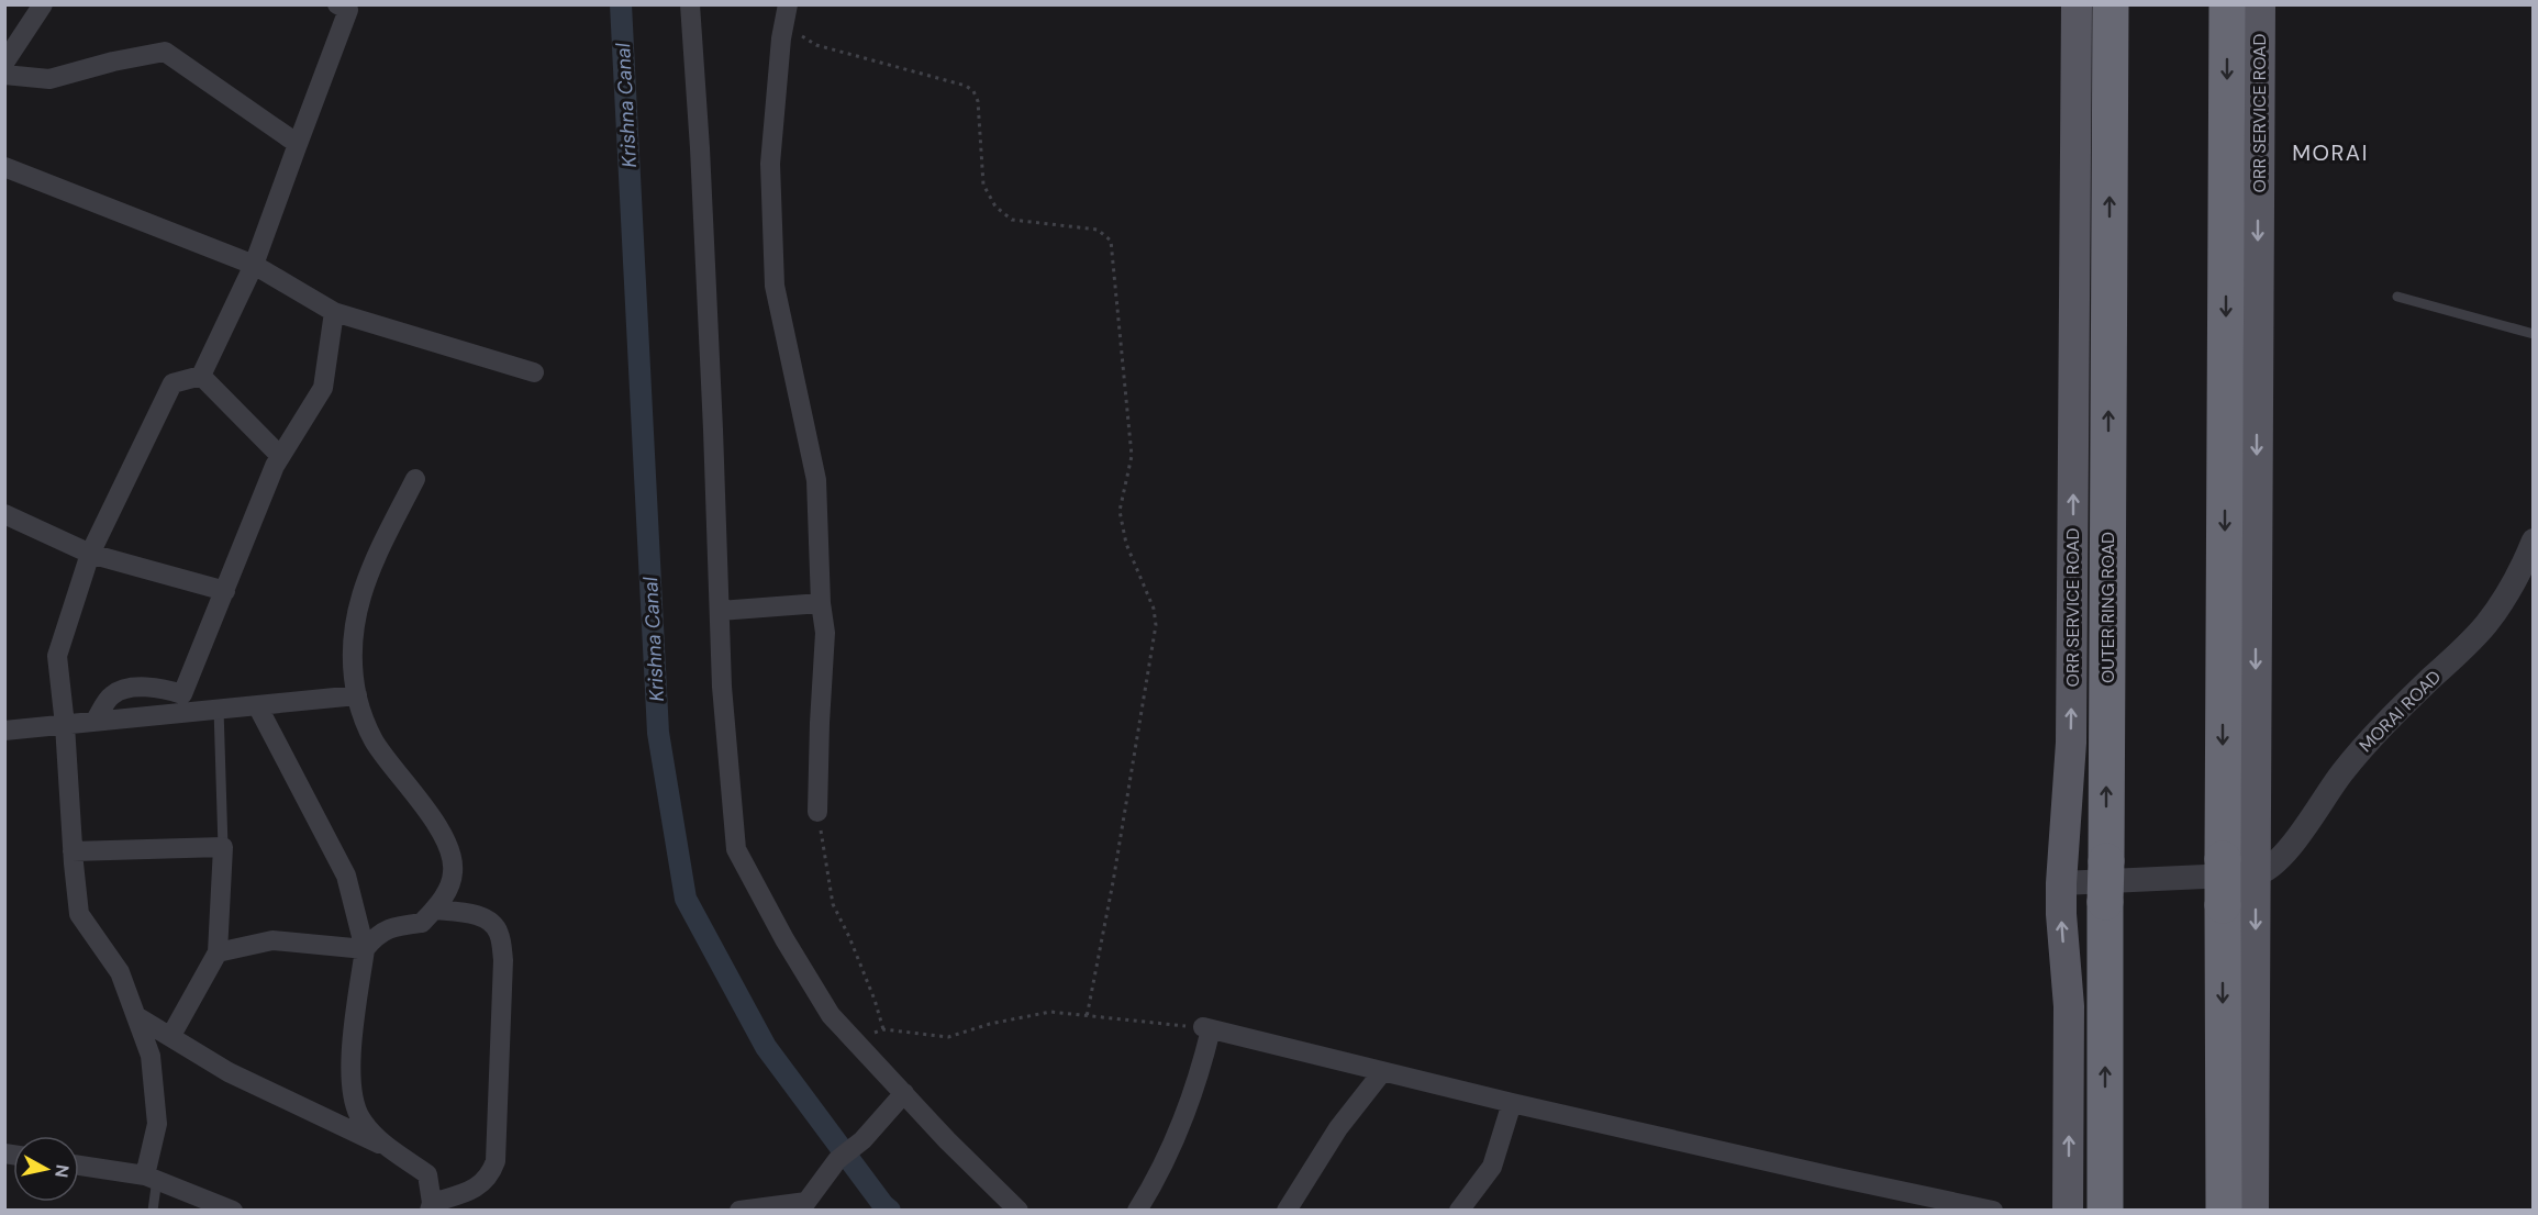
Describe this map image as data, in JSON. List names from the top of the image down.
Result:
{
  "streets": {
    "highway": ["OUTER RING ROAD"],
    "main road": ["ORR SERVICE ROAD"],
    "street": ["MORAI ROAD"]
  },
  "crossings": [
    ["ORR SERVICE ROAD", "MORAI ROAD"]
  ],
  "districts": ["MORAI"],
  "water": ["Krishna Canal"],
  "north": "right"
}
